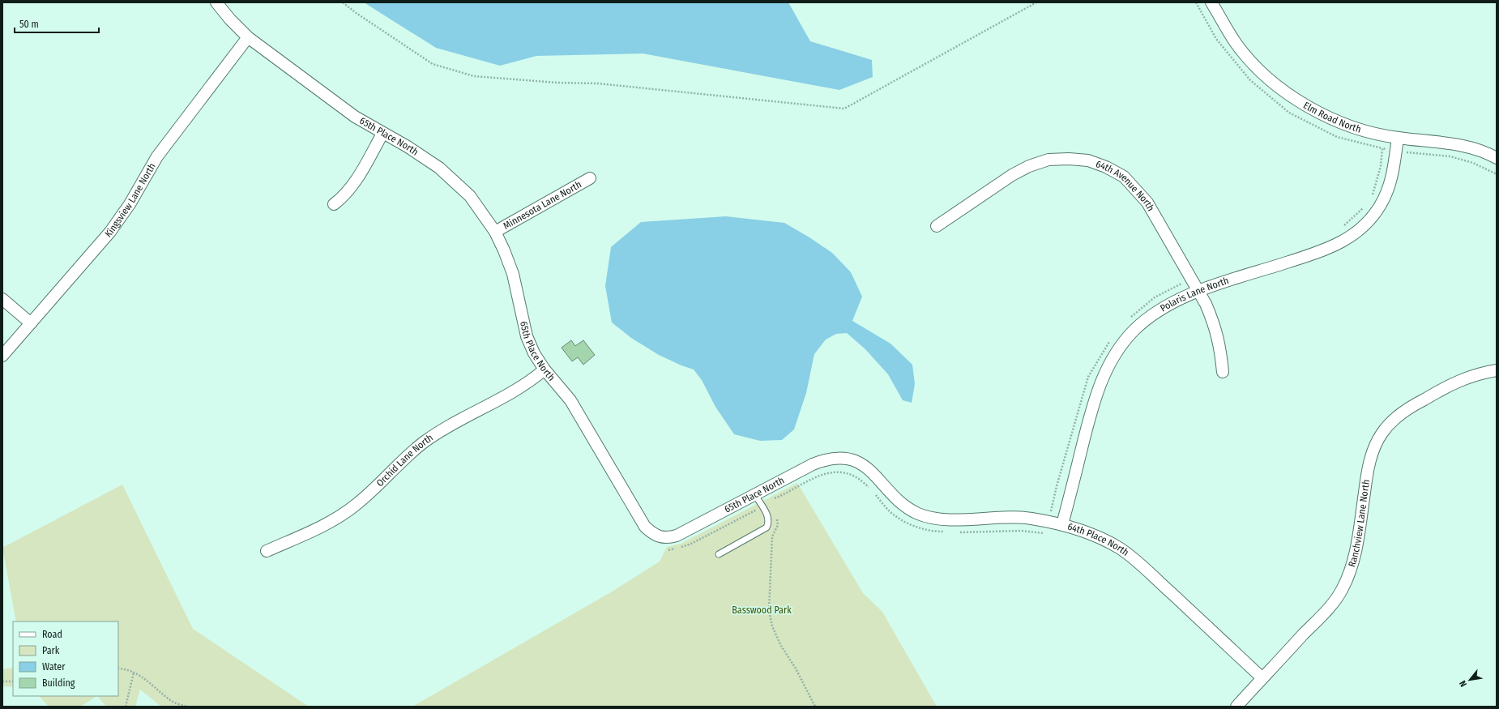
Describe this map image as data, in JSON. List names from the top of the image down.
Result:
{
  "streets": {
    "street": [
      "Elm Road North",
      "65th Place North",
      "64th Avenue North",
      "Kingsview Lane North",
      "Minnesota Lane North",
      "Polaris Lane North",
      "Orchid Lane North",
      "Ranchview Lane North",
      "64th Place North"
    ]
  },
  "crossings": [
    ["Elm Road North", "Polaris Lane North"],
    ["65th Place North", "Kingsview Lane North"],
    ["65th Place North", "Minnesota Lane North"],
    ["65th Place North", "Orchid Lane North"],
    ["65th Place North", "64th Place North"],
    ["64th Avenue North", "Polaris Lane North"],
    ["Polaris Lane North", "64th Place North"],
    ["Ranchview Lane North", "64th Place North"]
  ],
  "parks": ["Basswood Park"],
  "legend": [
    "Road",
    "Park",
    "Water",
    "Building"
  ],
  "scale_bar": "50 m",
  "north": "bottom left"
}
